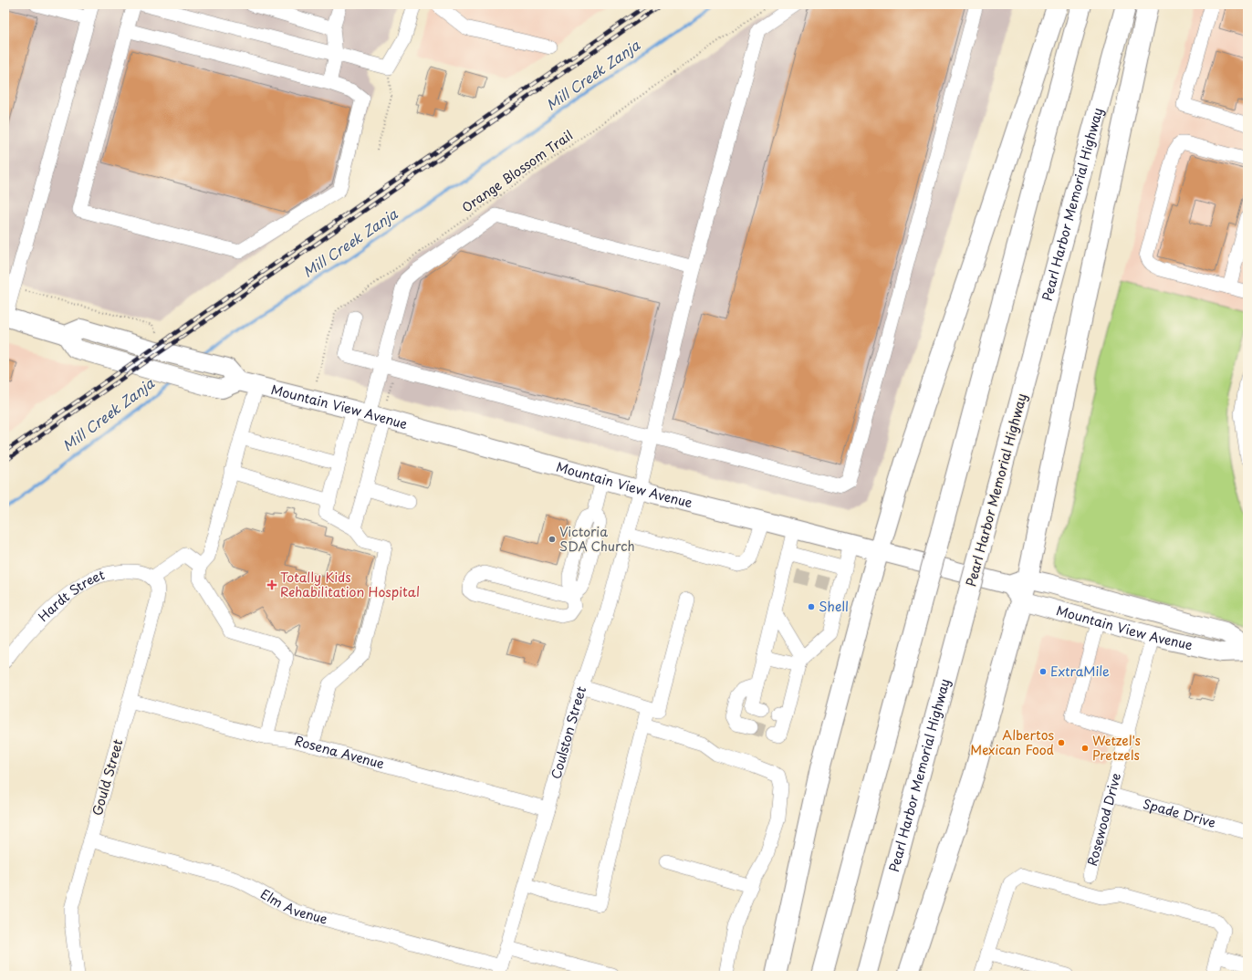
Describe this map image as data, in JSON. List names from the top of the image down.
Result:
{
  "streets": {
    "highway": ["Pearl Harbor Memorial Highway"],
    "main road": ["Mountain View Avenue"],
    "street": [
      "Hardt Street",
      "Coulston Street",
      "Rosena Avenue",
      "Gould Street",
      "Spade Drive",
      "Rosewood Drive",
      "Elm Avenue"
    ],
    "path": ["Orange Blossom Trail"]
  },
  "crossings": [
    ["Mountain View Avenue", "Coulston Street"],
    ["Mountain View Avenue", "Rosewood Drive"],
    ["Hardt Street", "Gould Street"],
    ["Coulston Street", "Rosena Avenue"],
    ["Coulston Street", "Elm Avenue"],
    ["Rosena Avenue", "Gould Street"],
    ["Gould Street", "Elm Avenue"],
    ["Spade Drive", "Rosewood Drive"]
  ],
  "water": ["Mill Creek Zanja"],
  "places": {
    "other": [
      "Victoria SDA Church",
      "Shell",
      "ExtraMile",
      "Albertos Mexican Food",
      "Wetzel's Pretzels"
    ],
    "health": ["Totally Kids Rehabilitation Hospital"]
  }
}
